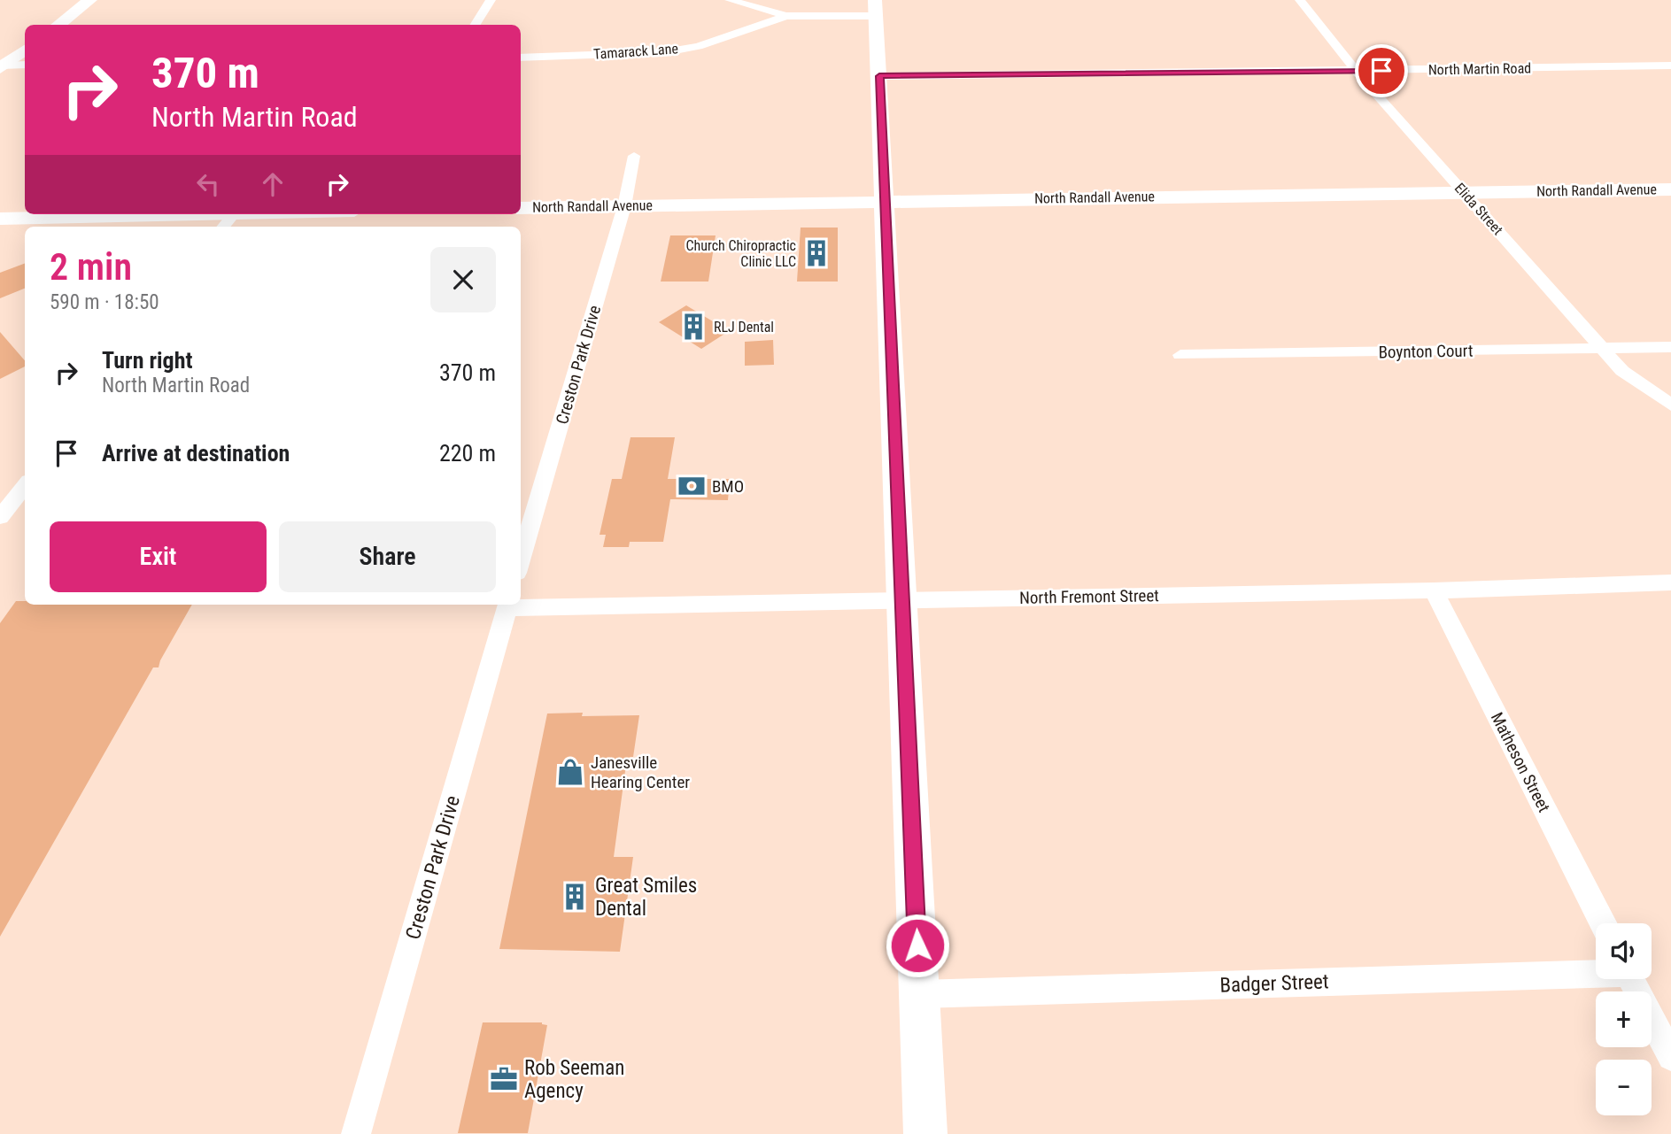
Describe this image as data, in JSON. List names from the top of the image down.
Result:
{
  "streets": {
    "street": [
      "Tamarack Lane",
      "North Martin Road",
      "North Randall Avenue",
      "Elida Street",
      "Boynton Court",
      "Creston Park Drive",
      "North Fremont Street",
      "Matheson Street",
      "Badger Street"
    ]
  },
  "crossings": [
    ["North Martin Road", "Elida Street"],
    ["North Randall Avenue", "Elida Street"],
    ["North Randall Avenue", "Creston Park Drive"],
    ["Elida Street", "Boynton Court"],
    ["North Fremont Street", "Matheson Street"]
  ],
  "places": {
    "building": ["Church Chiropractic Clinic LLC", "RLJ Dental", "Great Smiles Dental"],
    "bank": ["BMO"],
    "shop": ["Janesville Hearing Center"],
    "office": ["Rob Seeman Agency"]
  },
  "page": {
    "turn": ["370 m", "North Martin Road"],
    "heading": ["2 min", "590 m · 18:50"],
    "list": [
      {
        "name": "Turn right",
        "note": "North Martin Road",
        "value": "370 m"
      },
      {
        "name": "Arrive at destination",
        "value": "220 m"
      }
    ],
    "buttons": ["Exit", "Share"],
    "map_buttons": ["+", "−"]
  }
}
